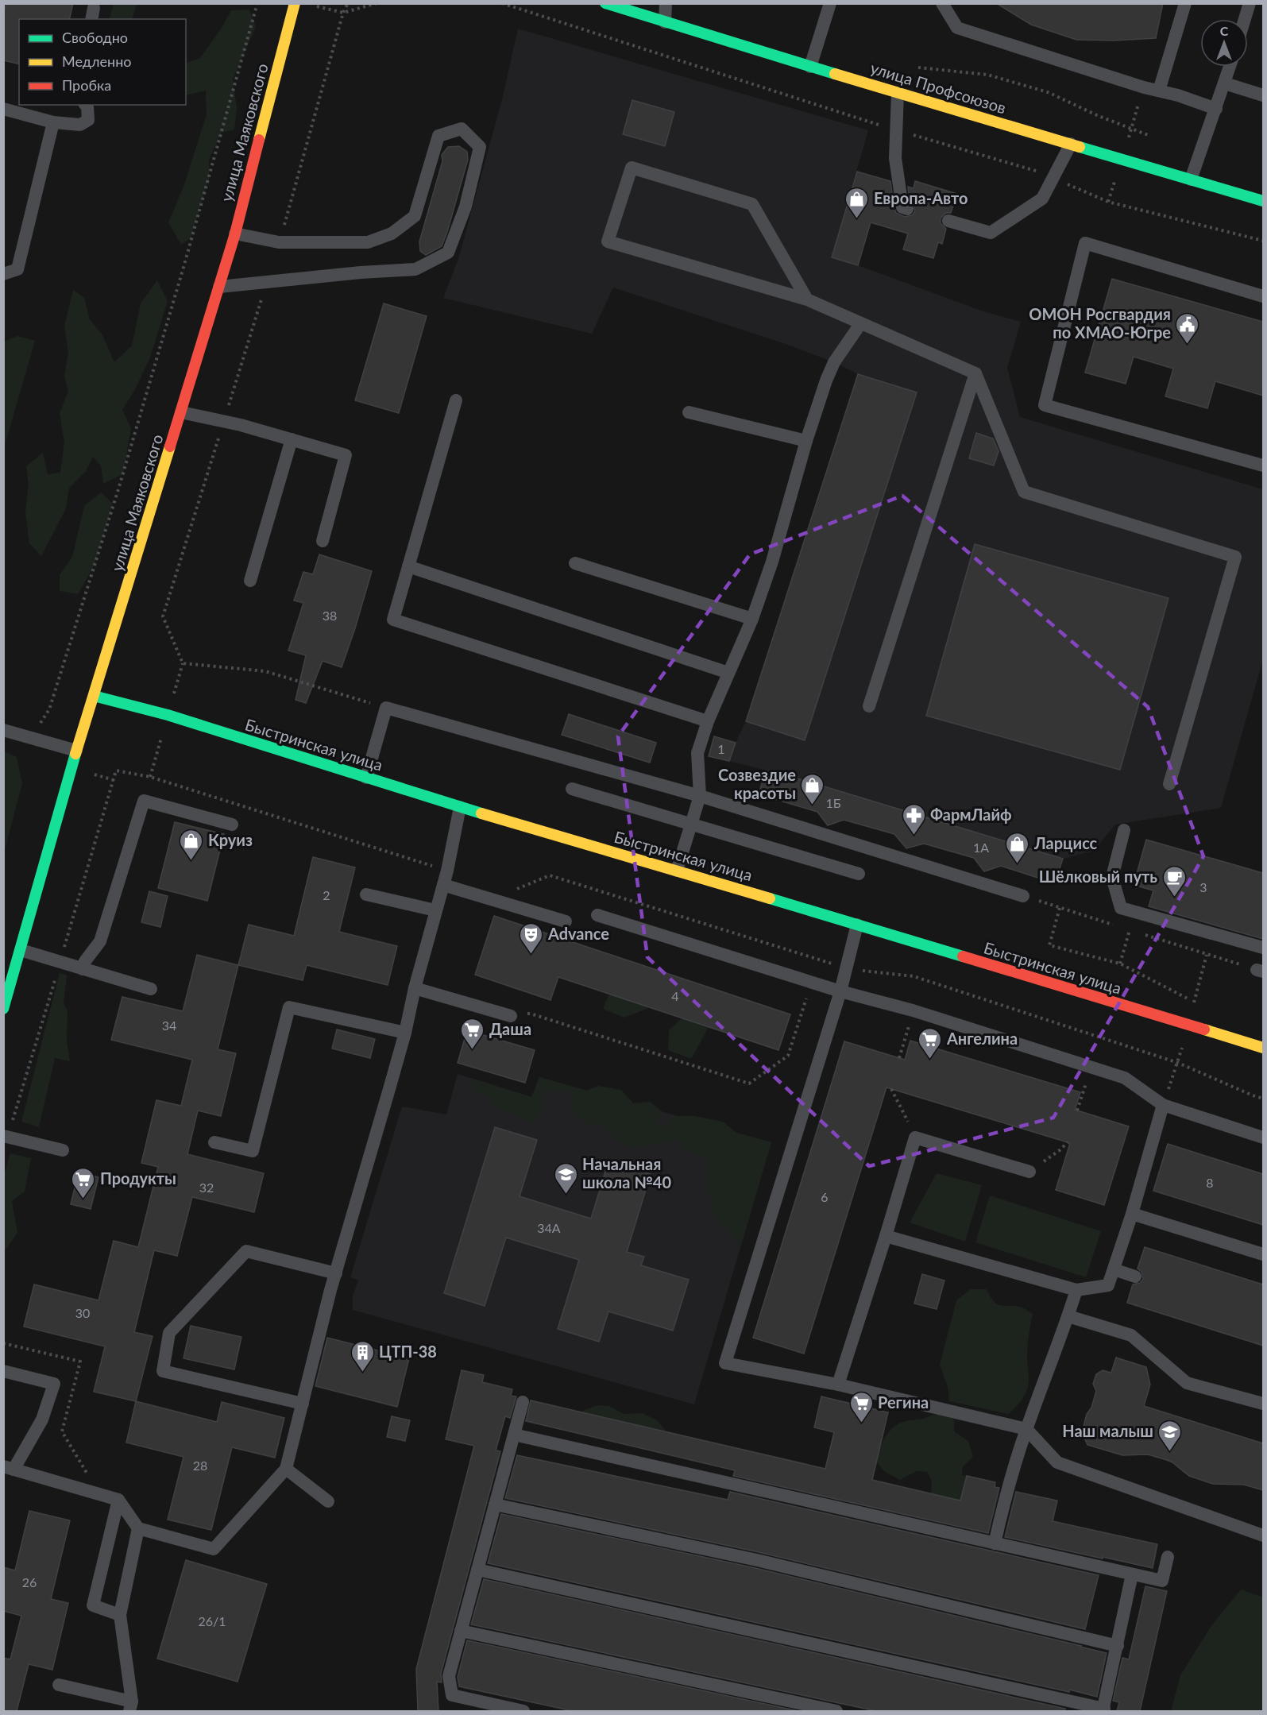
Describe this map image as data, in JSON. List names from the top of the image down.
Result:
{
  "streets": {
    "main road": ["улица Профсоюзов", "улица Маяковского", "Быстринская улица"]
  },
  "crossings": [
    ["улица Маяковского", "Быстринская улица"]
  ],
  "places": {
    "shop": [
      "Европа-Авто",
      "Созвездие красоты",
      "Круиз",
      "Ларцисс"
    ],
    "public building": ["ОМОН Росгвардия по ХМАО-Югре"],
    "pharmacy": ["ФармЛайф"],
    "cafe": ["Шёлковый путь"],
    "theatre": ["Advance"],
    "supermarket": [
      "Даша",
      "Ангелина",
      "Продукты",
      "Регина"
    ],
    "school or university": ["Начальная школа №40", "Наш малыш"],
    "building": ["ЦТП-38"]
  },
  "house_numbers": [
    "38",
    "1",
    "1Б",
    "1А",
    "3",
    "2",
    "4",
    "34",
    "8",
    "32",
    "6",
    "34А",
    "30",
    "28",
    "26",
    "26/1"
  ],
  "legend": ["Свободно", "Медленно", "Пробка"],
  "north": "top"
}
